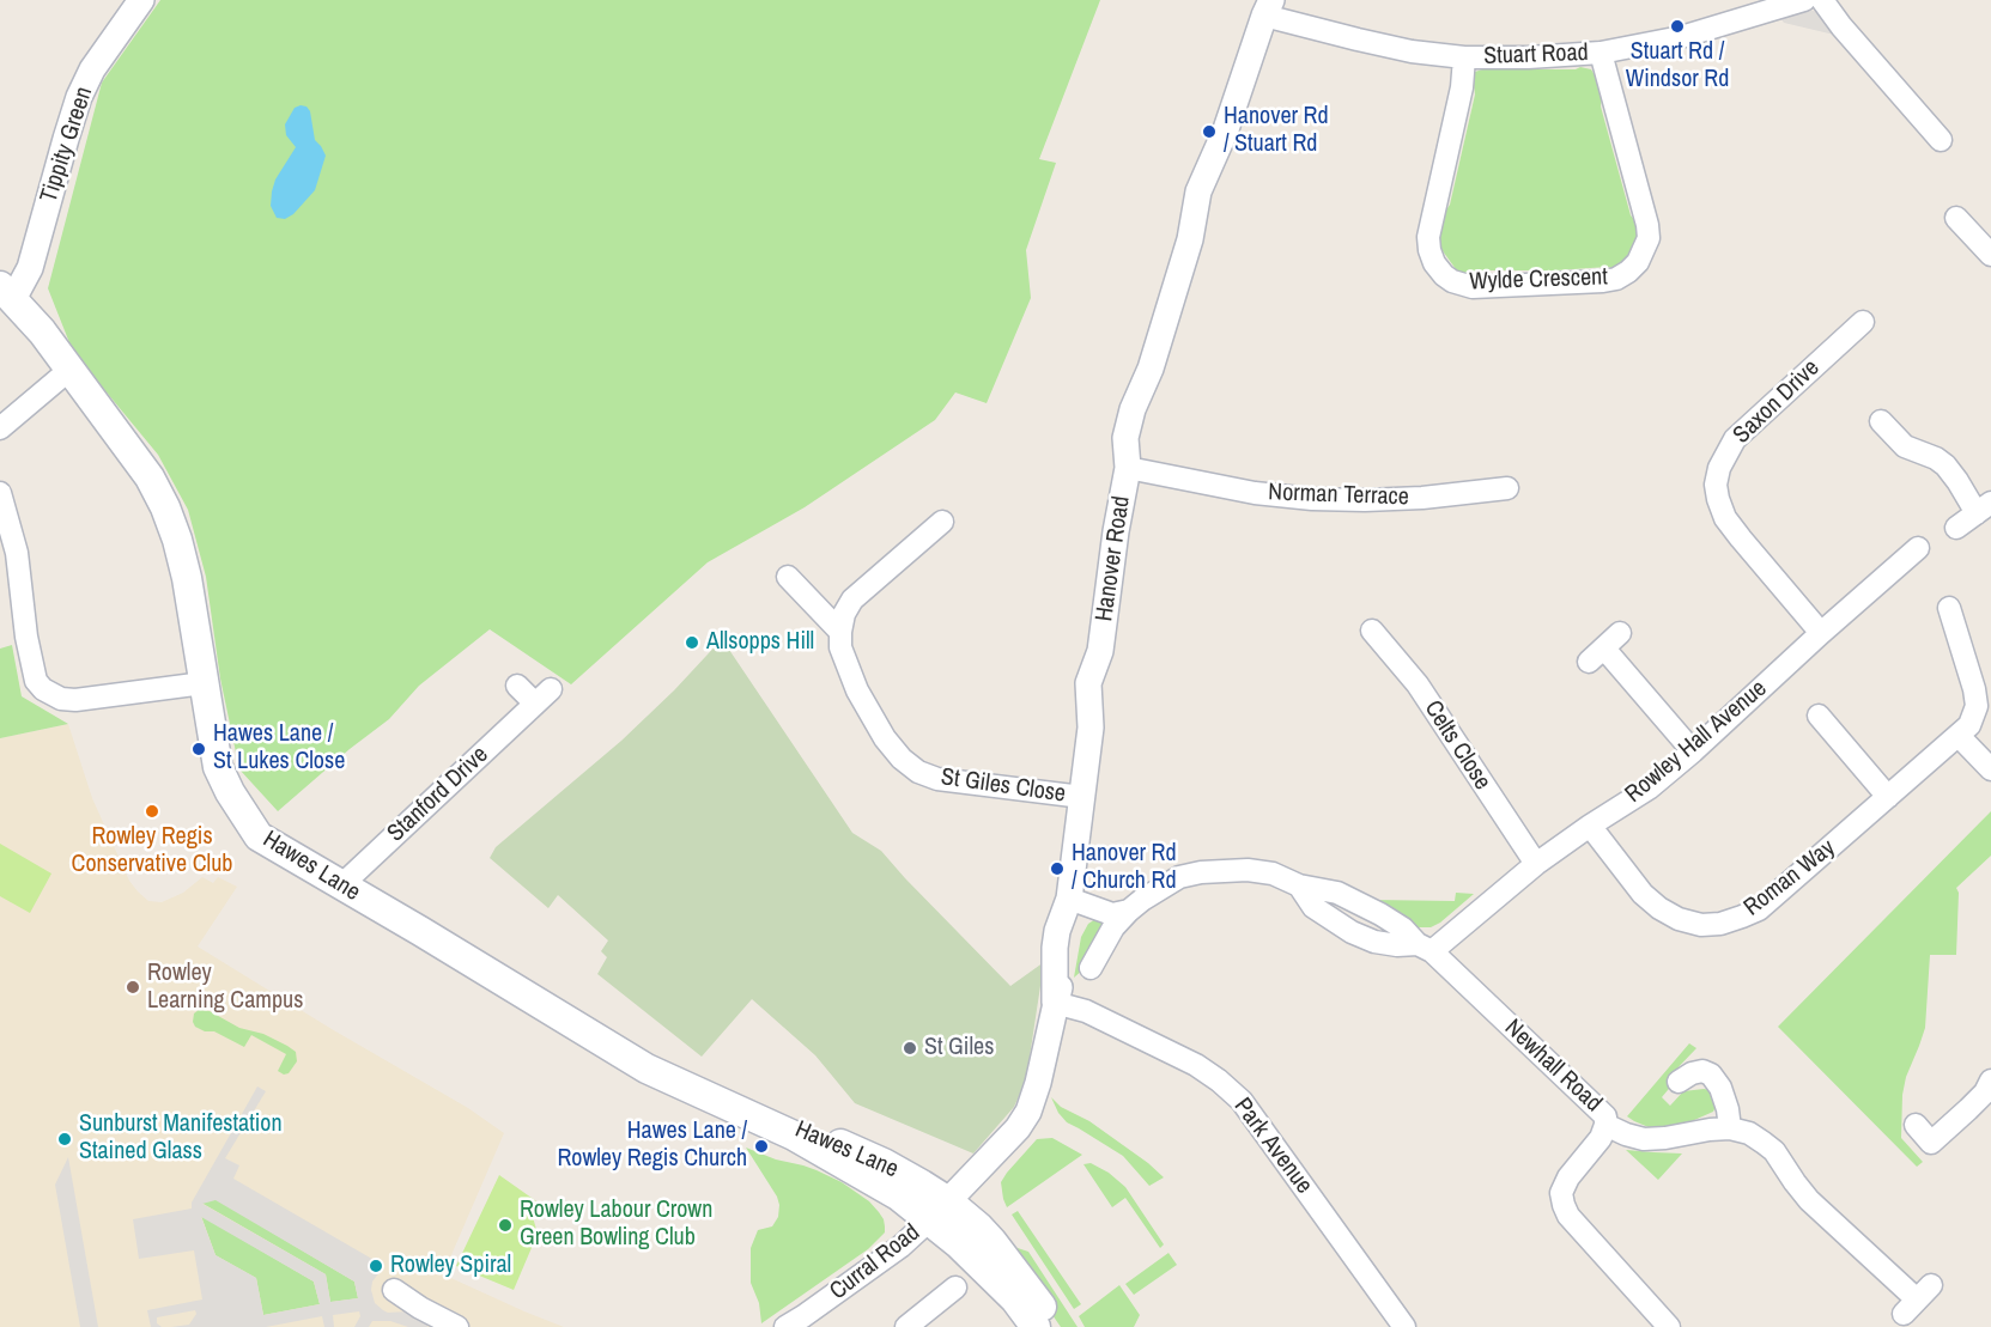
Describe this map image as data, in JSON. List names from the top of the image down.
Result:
{
  "streets": {
    "main road": ["Hawes Lane"],
    "street": [
      "Stuart Road",
      "Tippity Green",
      "Wylde Crescent",
      "Saxon Drive",
      "Norman Terrace",
      "Hanover Road",
      "Rowley Hall Avenue",
      "Celts Close",
      "St Giles Close",
      "Stanford Drive",
      "Roman Way",
      "Newhall Road",
      "Park Avenue",
      "Curral Road"
    ]
  },
  "crossings": [
    ["Stuart Road", "Wylde Crescent"],
    ["Stuart Road", "Hanover Road"],
    ["Tippity Green", "Hawes Lane"],
    ["Saxon Drive", "Rowley Hall Avenue"],
    ["Norman Terrace", "Hanover Road"],
    ["Hanover Road", "St Giles Close"],
    ["Hanover Road", "Hawes Lane"],
    ["Hanover Road", "Park Avenue"],
    ["Hanover Road", "Curral Road"],
    ["Rowley Hall Avenue", "Celts Close"],
    ["Rowley Hall Avenue", "Roman Way"],
    ["Rowley Hall Avenue", "Newhall Road"],
    ["Stanford Drive", "Hawes Lane"],
    ["Hawes Lane", "Curral Road"]
  ],
  "places": [
    "Stuart Rd / Windsor Rd",
    "Hanover Rd / Stuart Rd",
    "Allsopps Hill",
    "Hawes Lane / St Lukes Close",
    "Rowley Regis Conservative Club",
    "Hanover Rd / Church Rd",
    "Rowley Learning Campus",
    "St Giles",
    "Sunburst Manifestation Stained Glass",
    "Hawes Lane / Rowley Regis Church",
    "Rowley Labour Crown Green Bowling Club",
    "Rowley Spiral"
  ]
}
